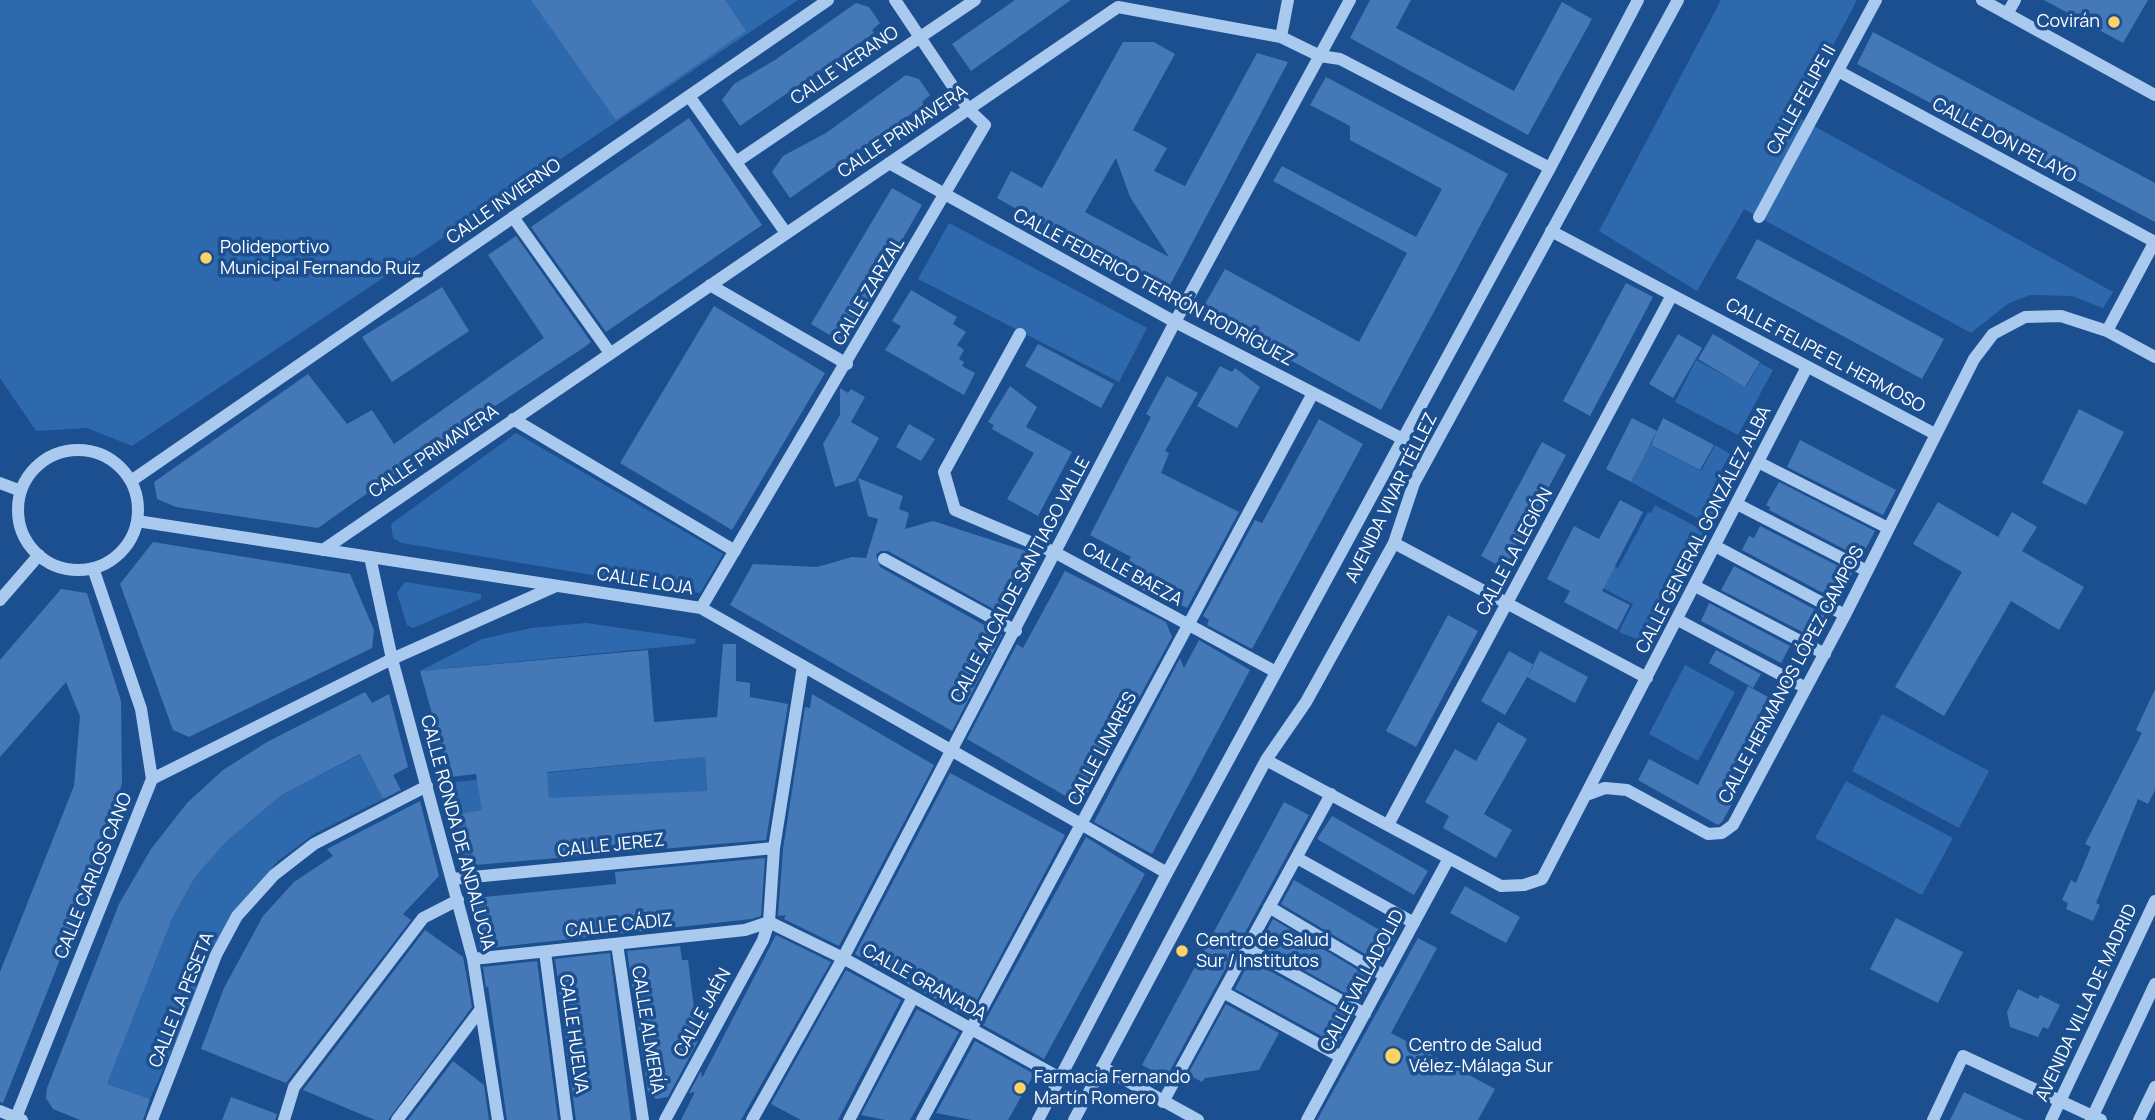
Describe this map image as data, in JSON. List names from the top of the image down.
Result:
{
  "streets": {
    "street": [
      "CALLE VERANO",
      "CALLE FELIPE II",
      "CALLE PRIMAVERA",
      "CALLE DON PELAYO",
      "CALLE INVIERNO",
      "CALLE FEDERICO TERRÓN RODRÍGUEZ",
      "CALLE ZARZAL",
      "CALLE FELIPE EL HERMOSO",
      "AVENIDA VIVAR TÉLLEZ",
      "CALLE GENERAL GONZÁLEZ ALBA",
      "CALLE LA LEGIÓN",
      "CALLE BAEZA",
      "CALLE ALCALDE SANTIAGO VALLE",
      "CALLE LOJA",
      "CALLE HERMANOS LÓPEZ CAMPOS",
      "CALLE LINARES",
      "CALLE RONDA DE ANDALUCIA",
      "CALLE JEREZ",
      "CALLE CARLOS CANO",
      "CALLE CÁDIZ",
      "CALLE VALLADOLID",
      "CALLE GRANADA",
      "CALLE LA PESETA",
      "AVENIDA VILLA DE MADRID",
      "CALLE JAÉN",
      "CALLE ALMERÍA",
      "CALLE HUELVA"
    ]
  },
  "crossings": [
    ["CALLE VERANO", "CALLE ZARZAL"],
    ["CALLE FELIPE II", "CALLE DON PELAYO"],
    ["CALLE PRIMAVERA", "CALLE FEDERICO TERRÓN RODRÍGUEZ"],
    ["CALLE PRIMAVERA", "CALLE ZARZAL"],
    ["CALLE PRIMAVERA", "AVENIDA VIVAR TÉLLEZ"],
    ["CALLE PRIMAVERA", "CALLE ALCALDE SANTIAGO VALLE"],
    ["CALLE PRIMAVERA", "CALLE LOJA"],
    ["CALLE INVIERNO", "CALLE LOJA"],
    ["CALLE FEDERICO TERRÓN RODRÍGUEZ", "CALLE ZARZAL"],
    ["CALLE FEDERICO TERRÓN RODRÍGUEZ", "AVENIDA VIVAR TÉLLEZ"],
    ["CALLE FEDERICO TERRÓN RODRÍGUEZ", "CALLE ALCALDE SANTIAGO VALLE"],
    ["CALLE FEDERICO TERRÓN RODRÍGUEZ", "CALLE LINARES"],
    ["CALLE ZARZAL", "CALLE LOJA"],
    ["CALLE FELIPE EL HERMOSO", "AVENIDA VIVAR TÉLLEZ"],
    ["CALLE FELIPE EL HERMOSO", "CALLE GENERAL GONZÁLEZ ALBA"],
    ["CALLE FELIPE EL HERMOSO", "CALLE LA LEGIÓN"],
    ["CALLE FELIPE EL HERMOSO", "CALLE HERMANOS LÓPEZ CAMPOS"],
    ["AVENIDA VIVAR TÉLLEZ", "CALLE GENERAL GONZÁLEZ ALBA"],
    ["AVENIDA VIVAR TÉLLEZ", "CALLE BAEZA"],
    ["AVENIDA VIVAR TÉLLEZ", "CALLE LOJA"],
    ["AVENIDA VIVAR TÉLLEZ", "CALLE GRANADA"],
    ["CALLE GENERAL GONZÁLEZ ALBA", "CALLE LA LEGIÓN"],
    ["CALLE BAEZA", "CALLE ALCALDE SANTIAGO VALLE"],
    ["CALLE BAEZA", "CALLE LINARES"],
    ["CALLE ALCALDE SANTIAGO VALLE", "CALLE LOJA"],
    ["CALLE ALCALDE SANTIAGO VALLE", "CALLE GRANADA"],
    ["CALLE LOJA", "CALLE LINARES"],
    ["CALLE LOJA", "CALLE RONDA DE ANDALUCIA"],
    ["CALLE LOJA", "CALLE CARLOS CANO"],
    ["CALLE LOJA", "CALLE JAÉN"],
    ["CALLE LINARES", "CALLE GRANADA"],
    ["CALLE RONDA DE ANDALUCIA", "CALLE JEREZ"],
    ["CALLE RONDA DE ANDALUCIA", "CALLE CARLOS CANO"],
    ["CALLE RONDA DE ANDALUCIA", "CALLE CÁDIZ"],
    ["CALLE RONDA DE ANDALUCIA", "CALLE LA PESETA"],
    ["CALLE JEREZ", "CALLE JAÉN"],
    ["CALLE CÁDIZ", "CALLE GRANADA"],
    ["CALLE CÁDIZ", "CALLE JAÉN"],
    ["CALLE CÁDIZ", "CALLE ALMERÍA"],
    ["CALLE CÁDIZ", "CALLE HUELVA"],
    ["CALLE GRANADA", "CALLE JAÉN"]
  ],
  "places": [
    "Covirán",
    "Polideportivo Municipal Fernando Ruiz",
    "Centro de Salud Sur / Institutos",
    "Centro de Salud Vélez-Málaga Sur",
    "Farmacia Fernando Martín Romero"
  ]
}
